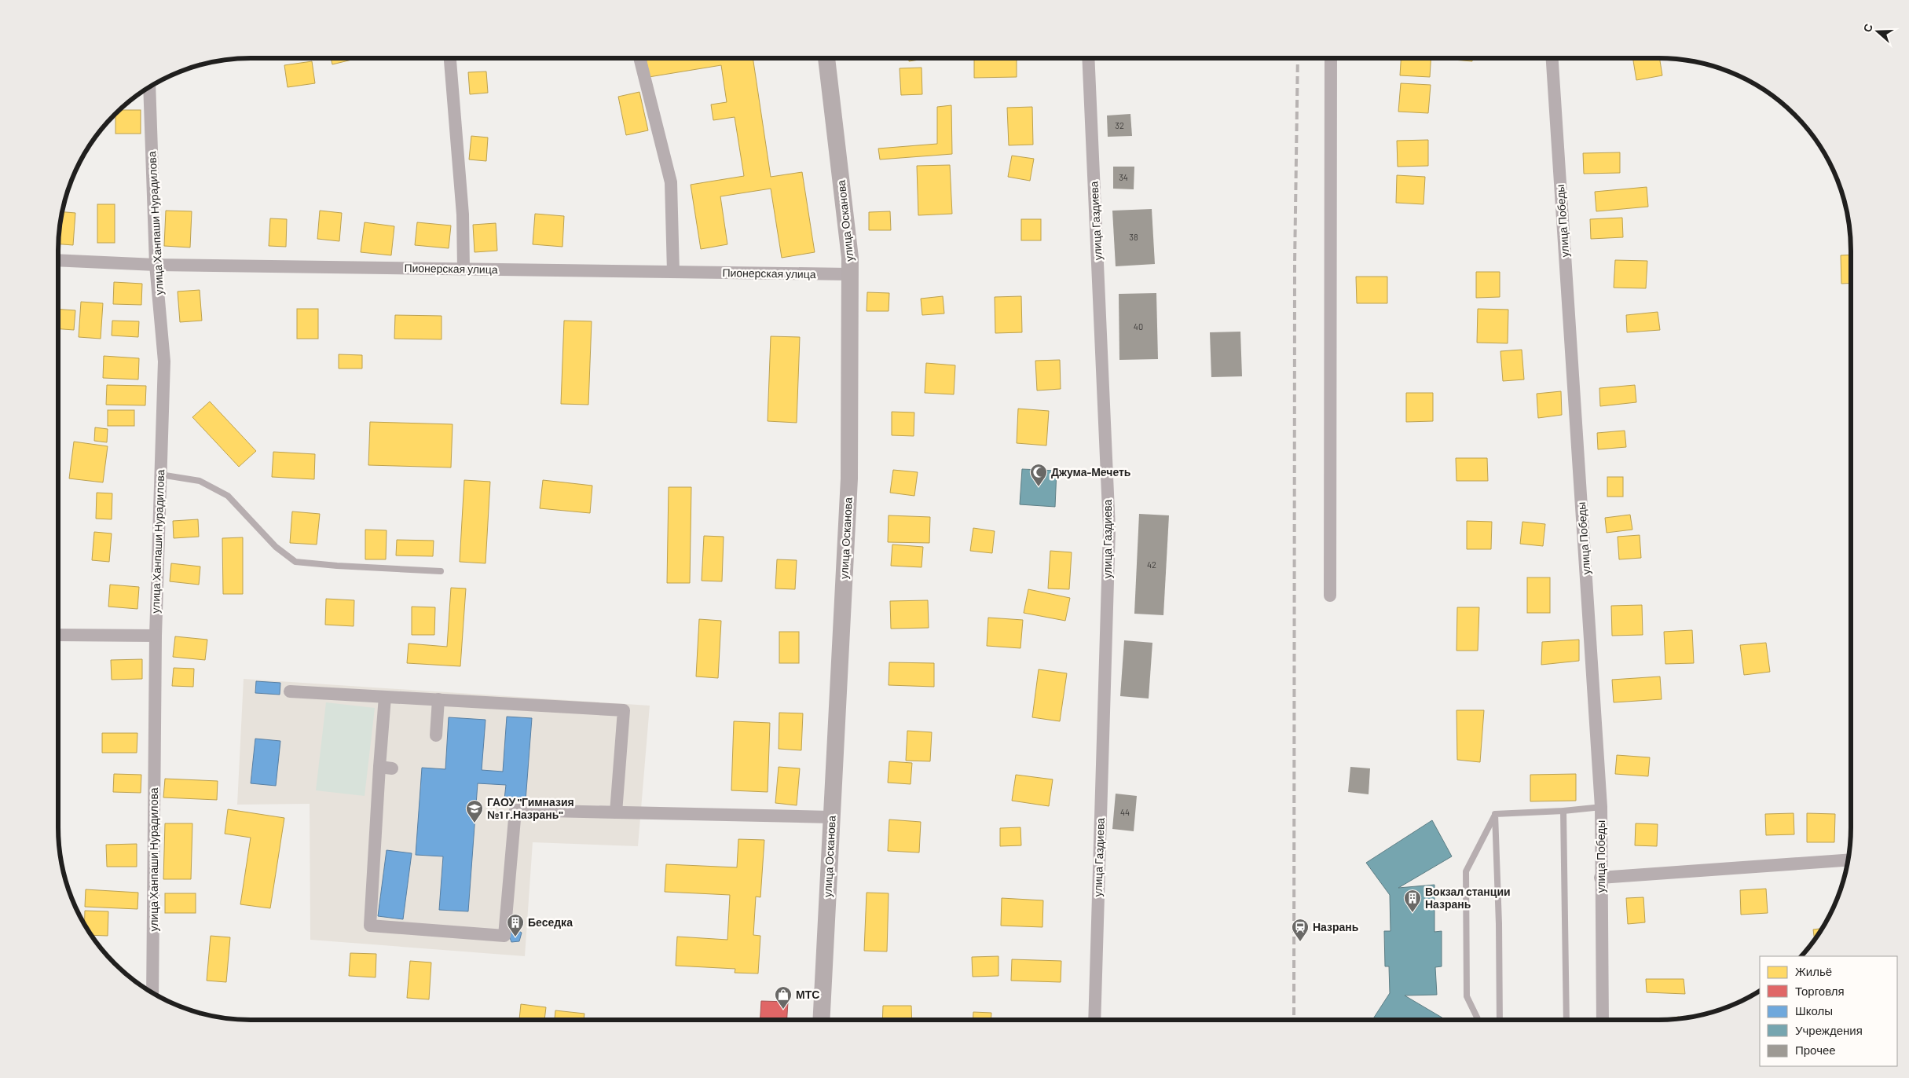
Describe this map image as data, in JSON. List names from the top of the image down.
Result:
{
  "streets": {
    "main road": ["улица Осканова"],
    "street": [
      "улица Газдиева",
      "улица Победы",
      "улица Ханпаши Нурадилова",
      "Пионерская улица"
    ]
  },
  "crossings": [
    ["улица Осканова", "Пионерская улица"],
    ["улица Ханпаши Нурадилова", "Пионерская улица"]
  ],
  "places": {
    "mosque": ["Джума-Мечеть"],
    "school or university": ["ГАОУ \"Гимназия №1 г.Назрань\""],
    "building": ["Вокзал станции Назрань", "Беседка"],
    "station": ["Назрань"],
    "shop": ["МТС"]
  },
  "house_numbers": [
    "32",
    "34",
    "38",
    "40",
    "42",
    "44"
  ],
  "legend": [
    "Жильё",
    "Торговля",
    "Школы",
    "Учреждения",
    "Прочее"
  ],
  "north": "left"
}
